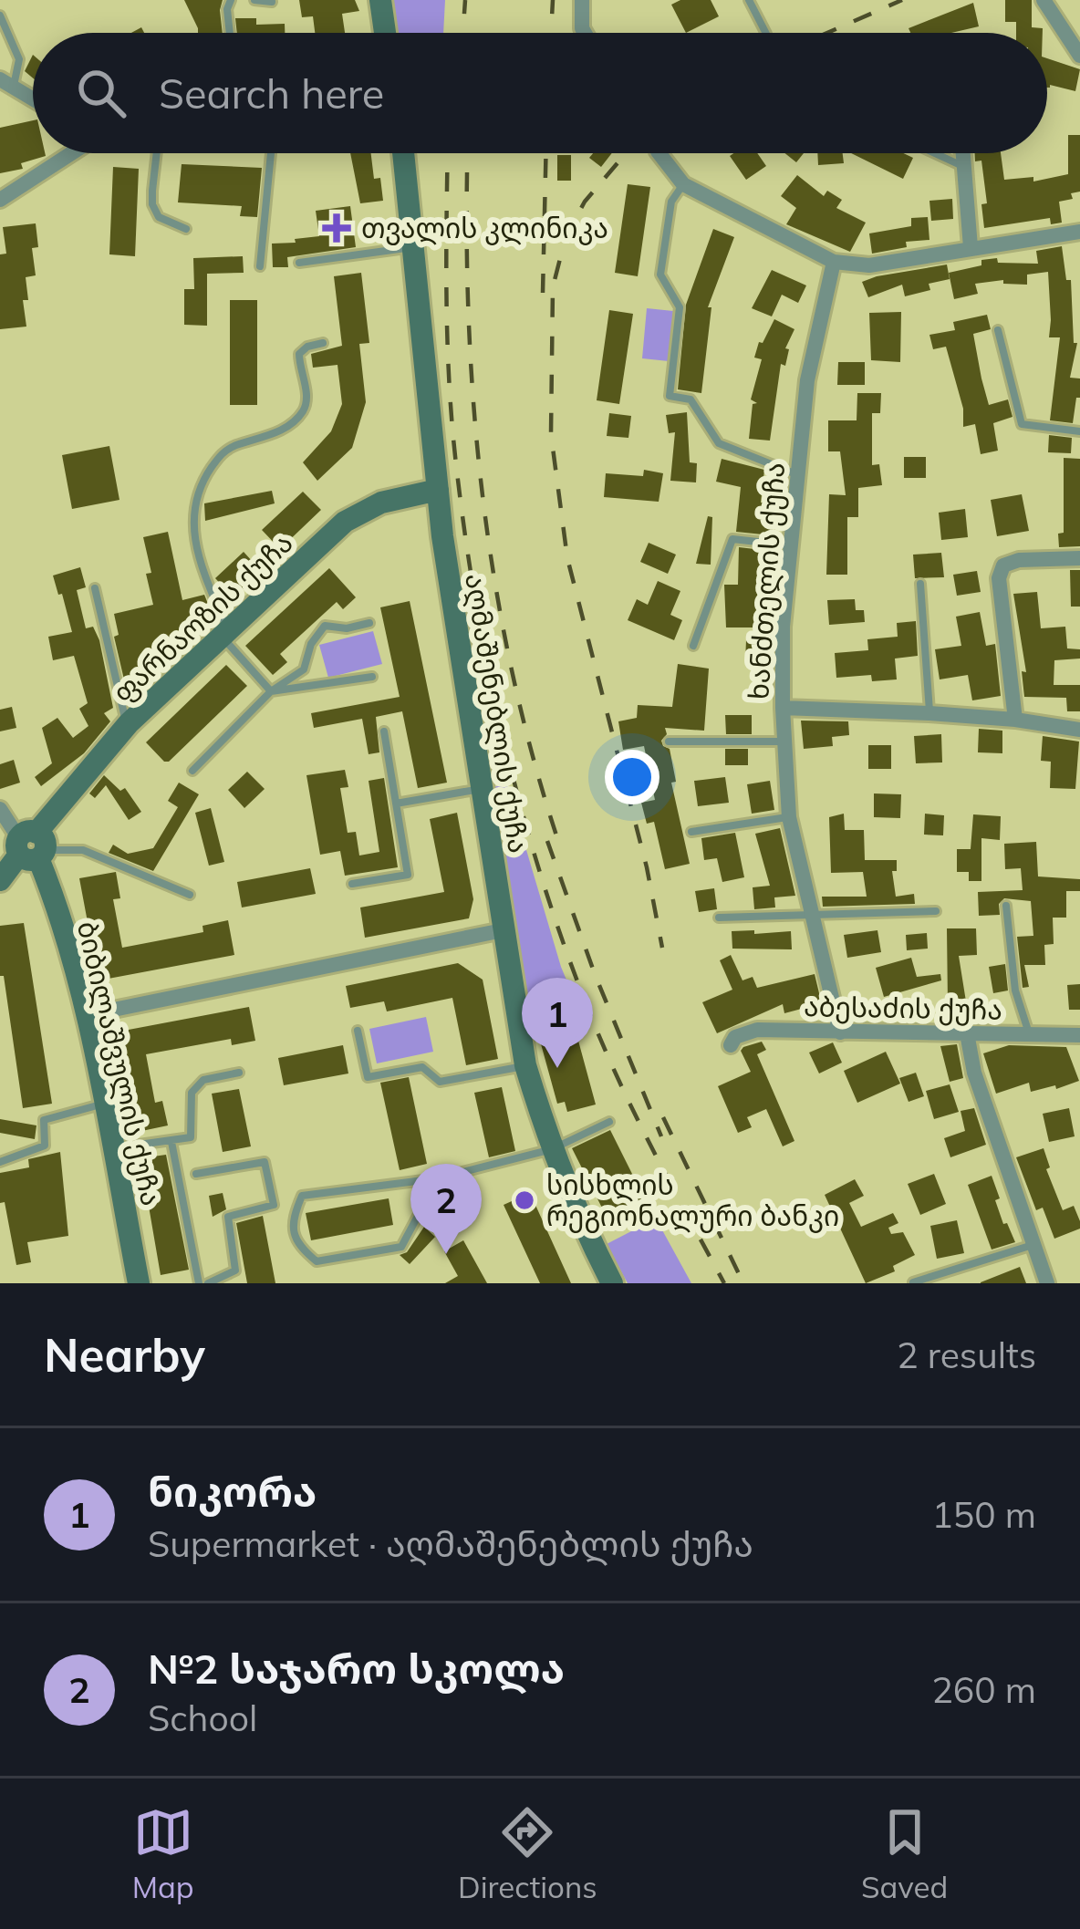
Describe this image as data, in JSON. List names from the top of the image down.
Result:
{
  "streets": {
    "main road": ["ფარნაოზის ქუჩა", "აღმაშენებლის ქუჩა", "ბიბილაშვულის ქუჩა"],
    "street": ["ხანძთელის ქუჩა", "აბესაძის ქუჩა"]
  },
  "crossings": [
    ["ხანძთელის ქუჩა", "აბესაძის ქუჩა"],
    ["ფარნაოზის ქუჩა", "აღმაშენებლის ქუჩა"],
    ["ფარნაოზის ქუჩა", "ბიბილაშვულის ქუჩა"]
  ],
  "places": {
    "health": ["თვალის კლინიკა"],
    "other": ["სისხლის რეგიონალური ბანკი"]
  },
  "page": {
    "search": "Search here",
    "pins": ["1", "2"],
    "heading": ["Nearby", "2 results"],
    "list": [
      {
        "mark": "1",
        "name": "ნიკორა",
        "note": "Supermarket · აღმაშენებლის ქუჩა",
        "value": "150 m"
      },
      {
        "mark": "2",
        "name": "№2 საჯარო სკოლა",
        "note": "School",
        "value": "260 m"
      }
    ],
    "nav": ["Map", "Directions", "Saved"]
  }
}
